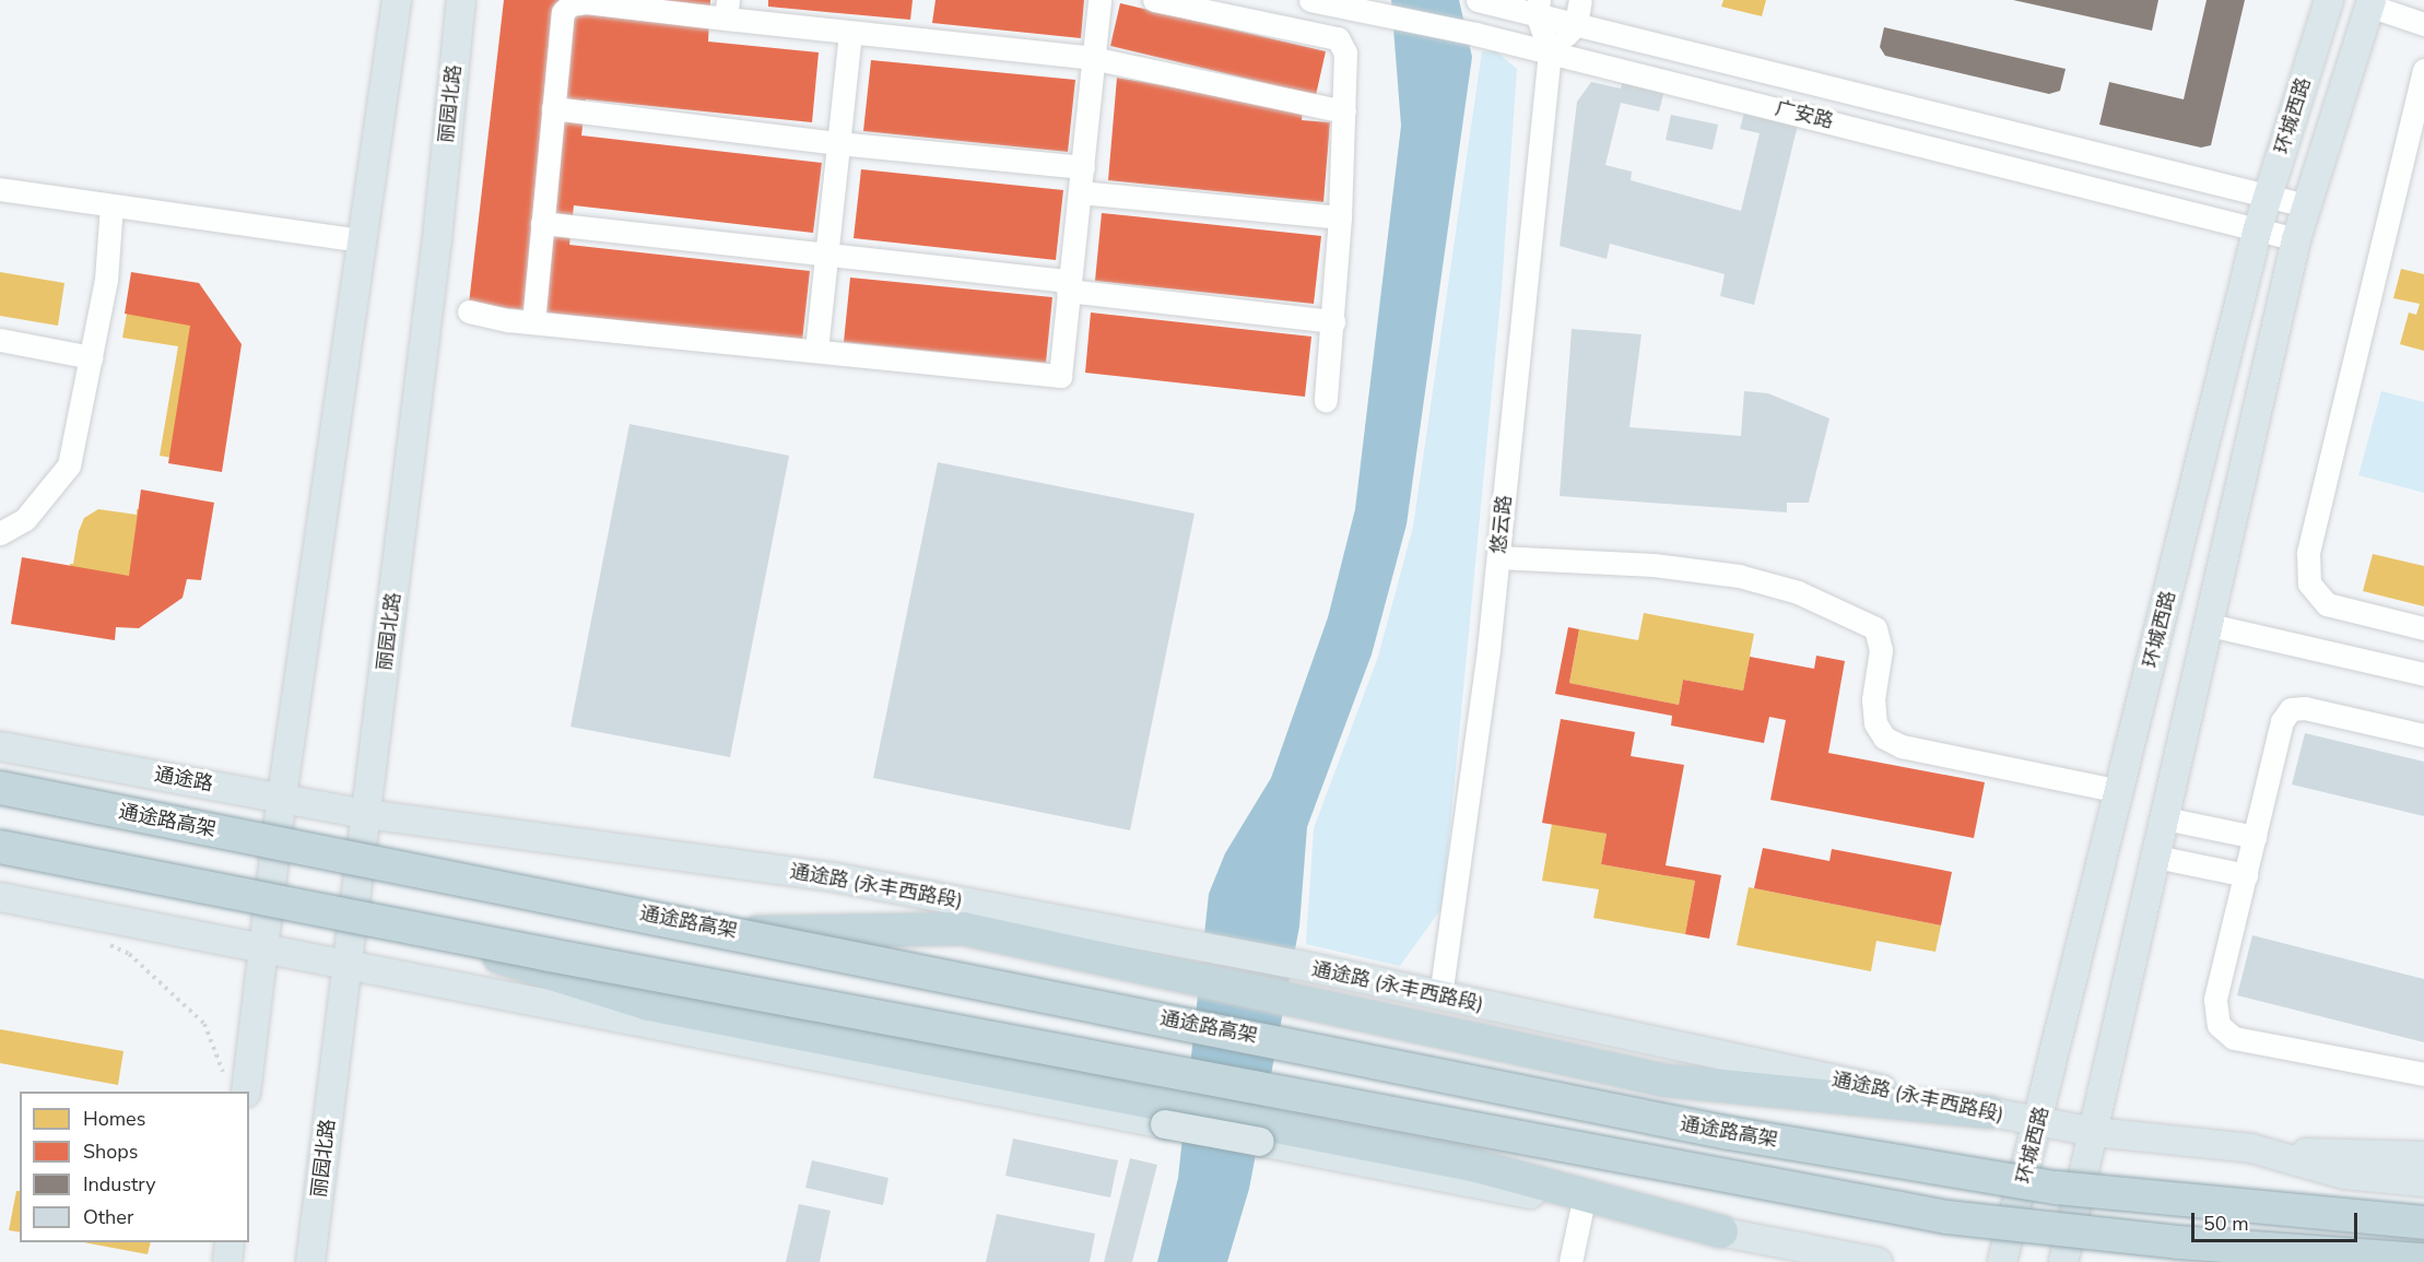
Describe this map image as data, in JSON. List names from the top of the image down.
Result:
{
  "streets": {
    "highway": ["通途路高架"],
    "main road": [
      "丽园北路",
      "环城西路",
      "通途路",
      "通途路 (永丰西路段)"
    ],
    "street": ["广安路", "悠云路"]
  },
  "crossings": [
    ["丽园北路", "通途路"],
    ["丽园北路", "通途路 (永丰西路段)"],
    ["广安路", "环城西路"],
    ["广安路", "悠云路"],
    ["环城西路", "通途路 (永丰西路段)"],
    ["悠云路", "通途路 (永丰西路段)"],
    ["通途路", "通途路 (永丰西路段)"]
  ],
  "legend": [
    "Homes",
    "Shops",
    "Industry",
    "Other"
  ],
  "scale_bar": "50 m"
}
